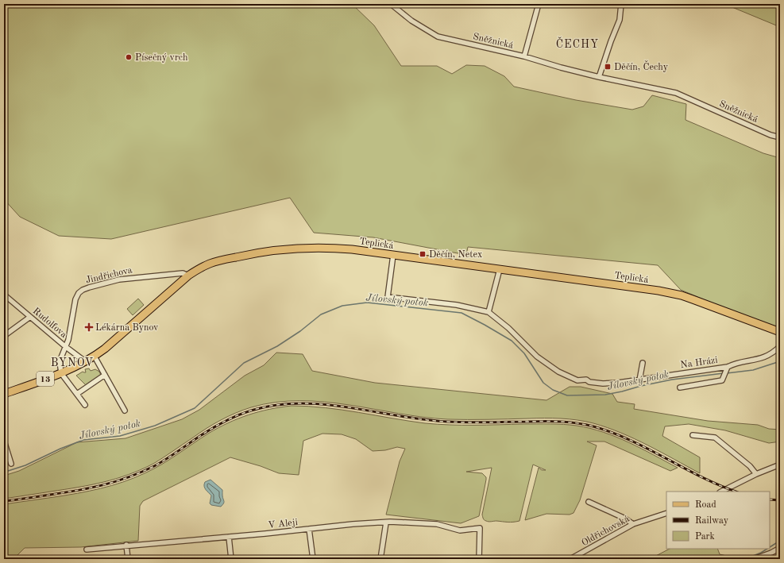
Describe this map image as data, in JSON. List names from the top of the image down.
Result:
{
  "streets": {
    "main road": ["Teplická", "13"],
    "street": [
      "Sněžnická",
      "Jindřichova",
      "Rudolfova",
      "Na Hrázi",
      "V Aleji",
      "Oldřichovská"
    ]
  },
  "crossings": [
    ["Teplická", "Jindřichova"],
    ["Teplická", "Rudolfova"],
    ["Jindřichova", "Rudolfova"]
  ],
  "districts": ["ČECHY", "BYNOV"],
  "water": ["Jílovský potok"],
  "places": {
    "other": ["Písečný vrch"],
    "transit": ["Děčín, Čechy", "Děčín, Netex"],
    "health": ["Lékárna Bynov"]
  },
  "legend": ["Road", "Railway", "Park"]
}
